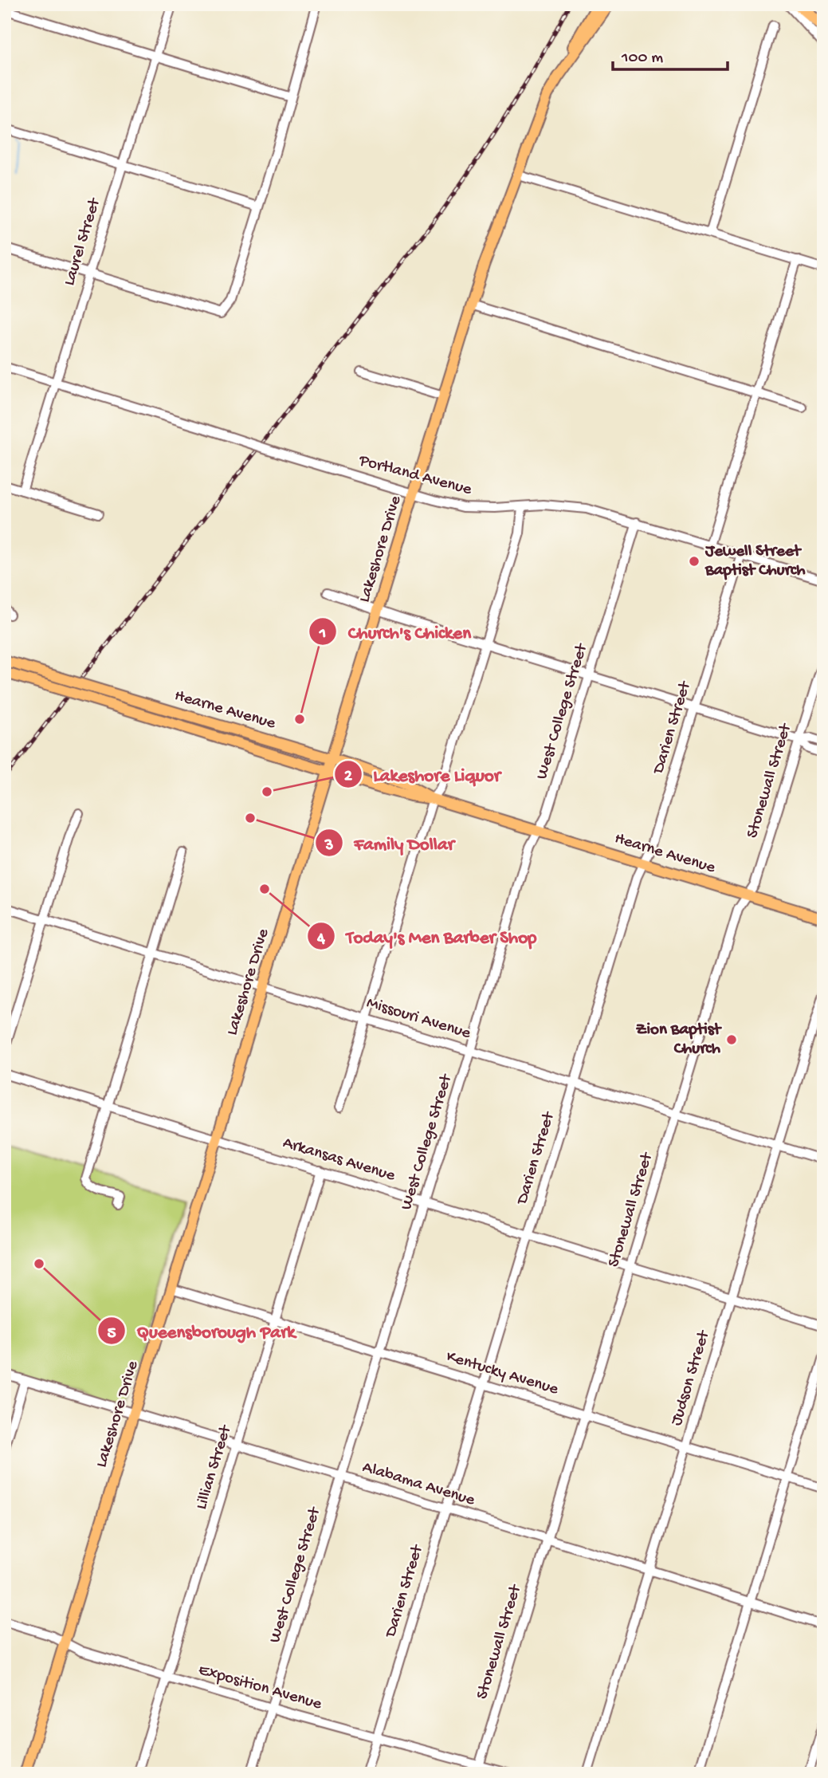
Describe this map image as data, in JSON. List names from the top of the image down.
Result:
{
  "streets": {
    "main road": ["Lakeshore Drive", "Hearne Avenue"],
    "street": [
      "Laurel Street",
      "Portland Avenue",
      "West College Street",
      "Darien Street",
      "Stonewall Street",
      "Missouri Avenue",
      "Arkansas Avenue",
      "Kentucky Avenue",
      "Judson Street",
      "Lillian Street",
      "Alabama Avenue",
      "Exposition Avenue"
    ]
  },
  "crossings": [
    ["Laurel Street", "Portland Avenue"],
    ["Portland Avenue", "Lakeshore Drive"],
    ["Portland Avenue", "West College Street"],
    ["Portland Avenue", "Darien Street"],
    ["Lakeshore Drive", "Hearne Avenue"],
    ["Lakeshore Drive", "Missouri Avenue"],
    ["Lakeshore Drive", "Arkansas Avenue"],
    ["Lakeshore Drive", "Kentucky Avenue"],
    ["Lakeshore Drive", "Alabama Avenue"],
    ["Lakeshore Drive", "Exposition Avenue"],
    ["Hearne Avenue", "West College Street"],
    ["Hearne Avenue", "Darien Street"],
    ["Hearne Avenue", "Stonewall Street"],
    ["West College Street", "Missouri Avenue"],
    ["West College Street", "Arkansas Avenue"],
    ["West College Street", "Kentucky Avenue"],
    ["West College Street", "Alabama Avenue"],
    ["West College Street", "Exposition Avenue"],
    ["Darien Street", "Missouri Avenue"],
    ["Darien Street", "Arkansas Avenue"],
    ["Darien Street", "Kentucky Avenue"],
    ["Darien Street", "Alabama Avenue"],
    ["Darien Street", "Exposition Avenue"],
    ["Stonewall Street", "Missouri Avenue"],
    ["Stonewall Street", "Arkansas Avenue"],
    ["Stonewall Street", "Kentucky Avenue"],
    ["Stonewall Street", "Alabama Avenue"],
    ["Stonewall Street", "Exposition Avenue"],
    ["Missouri Avenue", "Judson Street"],
    ["Arkansas Avenue", "Judson Street"],
    ["Arkansas Avenue", "Lillian Street"],
    ["Kentucky Avenue", "Judson Street"],
    ["Kentucky Avenue", "Lillian Street"],
    ["Judson Street", "Alabama Avenue"],
    ["Lillian Street", "Alabama Avenue"],
    ["Lillian Street", "Exposition Avenue"]
  ],
  "places": [
    "Jewell Street Baptist Church",
    "Church's Chicken",
    "Lakeshore Liquor",
    "Family Dollar",
    "Today's Men Barber Shop",
    "Zion Baptist Church",
    "Queensborough Park"
  ],
  "scale_bar": "100 m"
}
